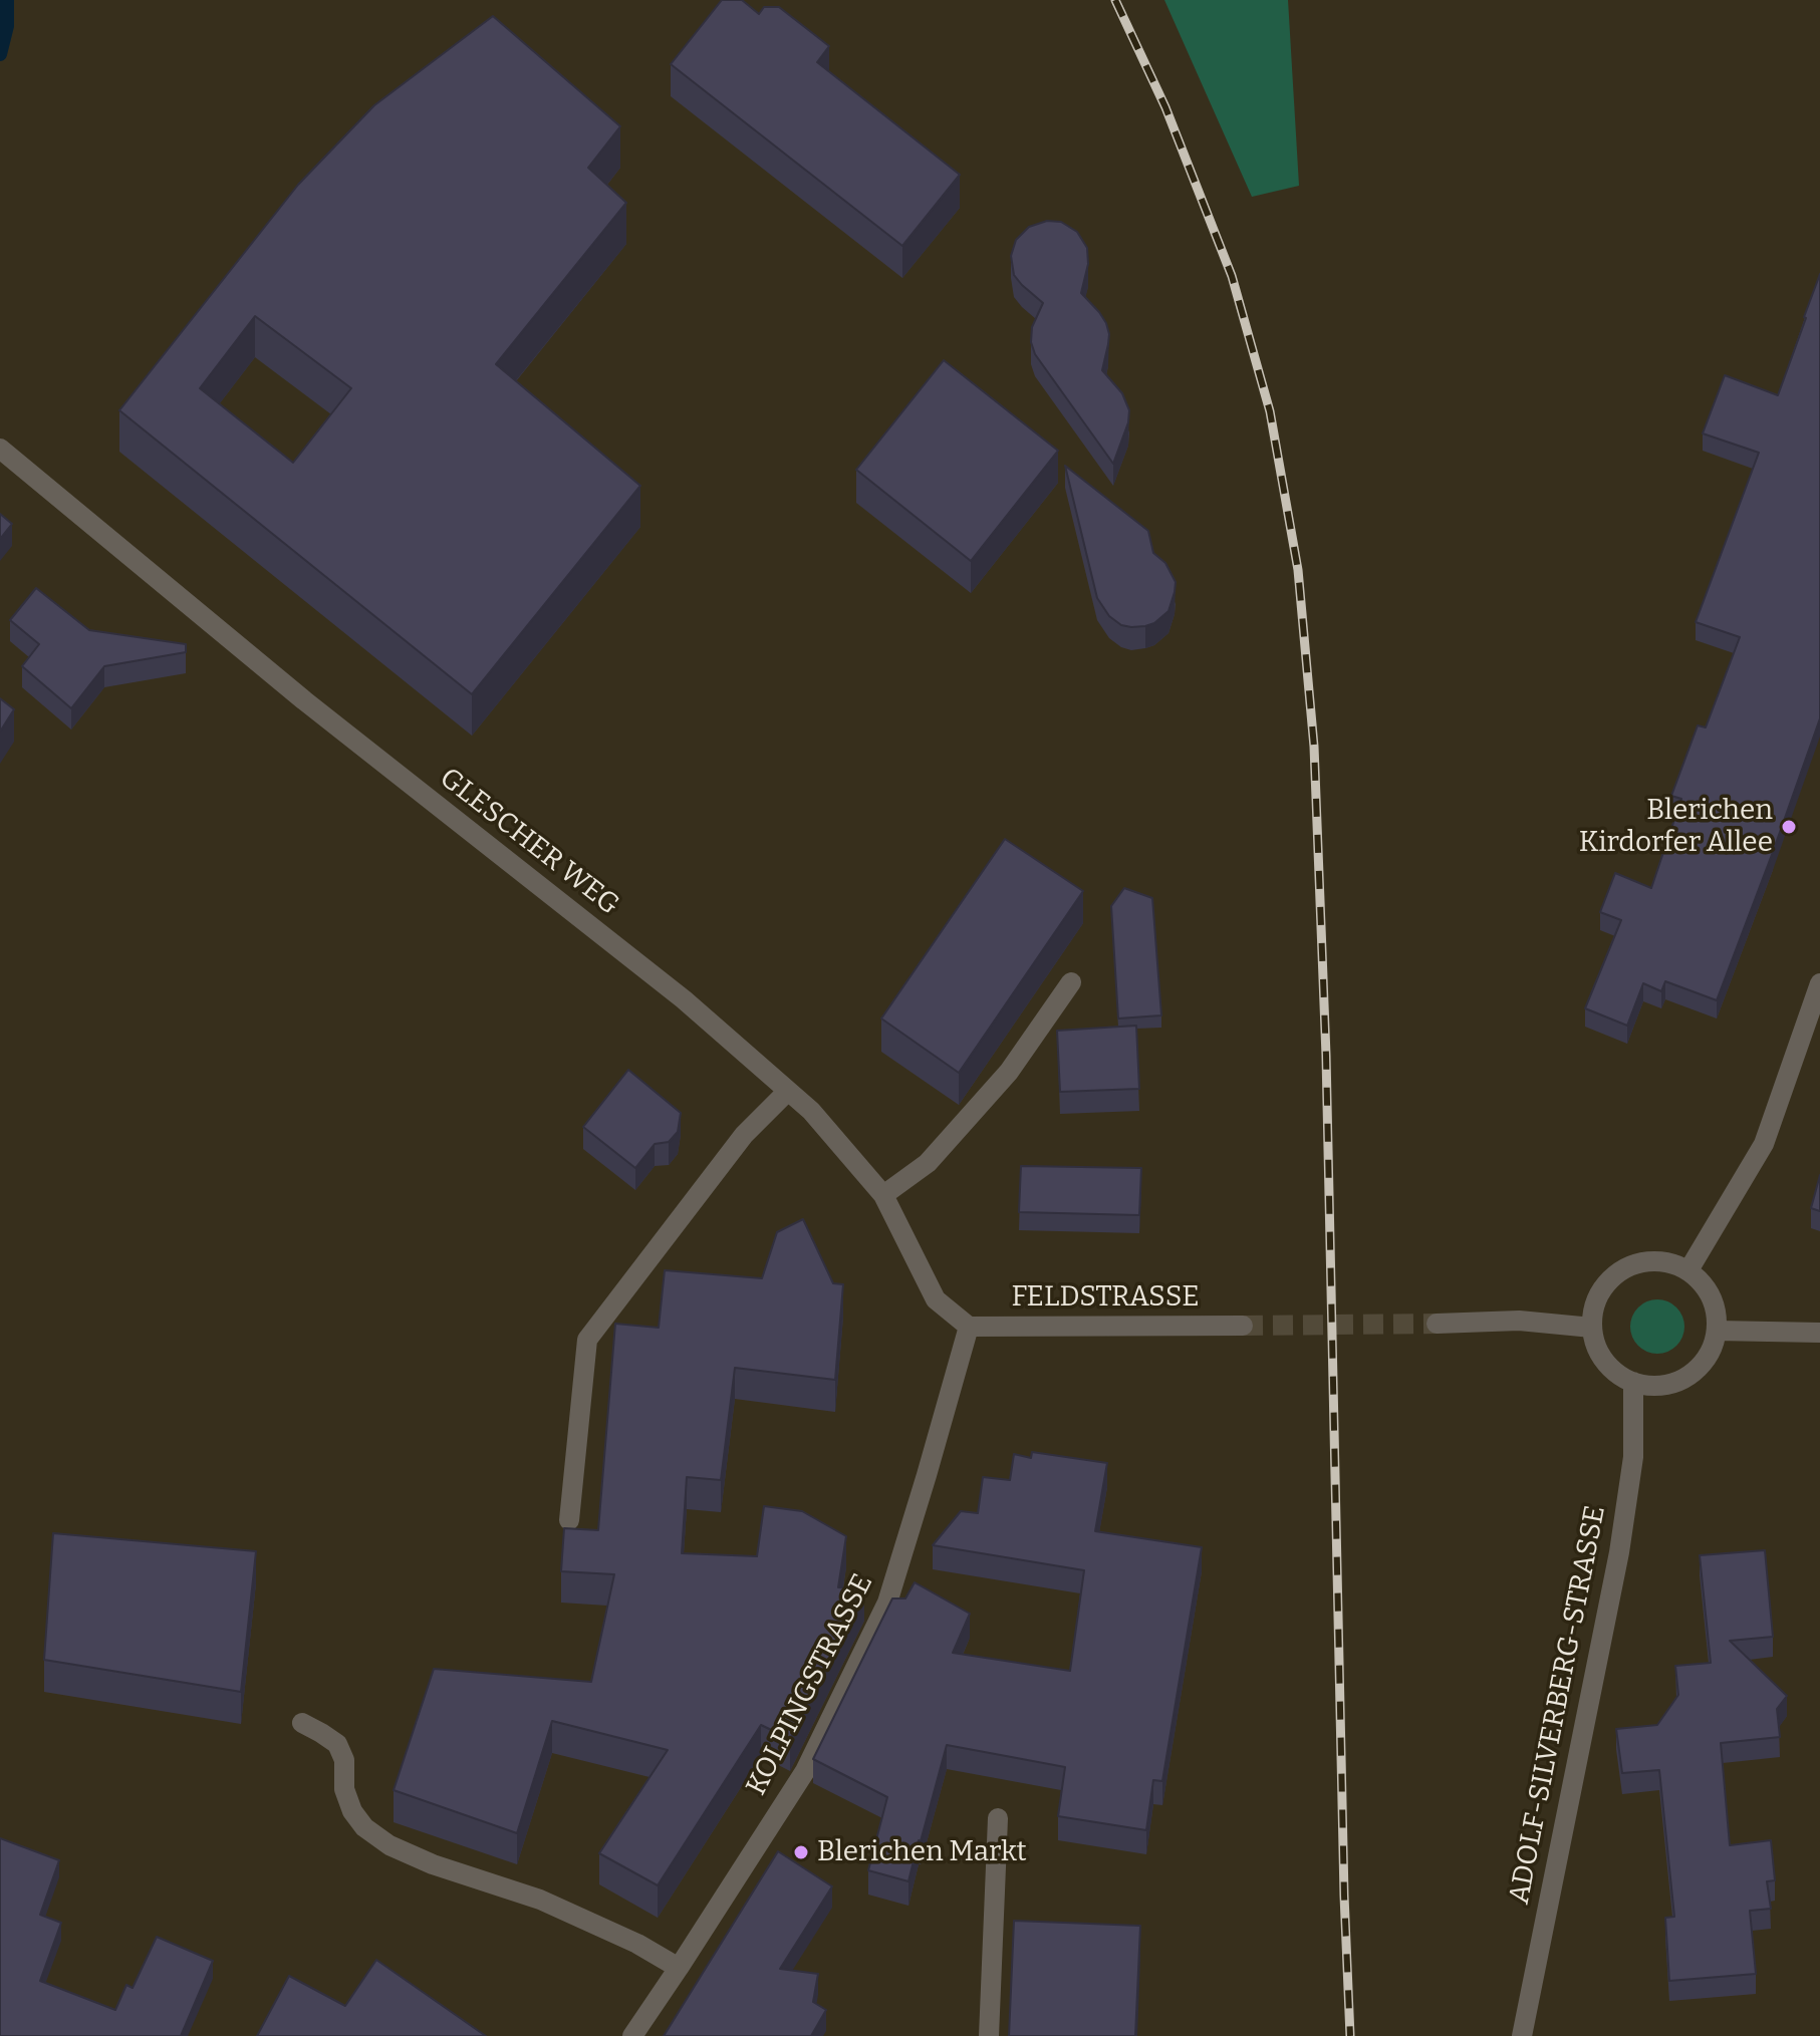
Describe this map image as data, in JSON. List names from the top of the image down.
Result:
{
  "streets": {
    "street": [
      "GLESCHER WEG",
      "FELDSTRASSE",
      "KOLPINGSTRASSE",
      "ADOLF-SILVERBERG-STRASSE"
    ]
  },
  "crossings": [
    ["GLESCHER WEG", "FELDSTRASSE"],
    ["GLESCHER WEG", "KOLPINGSTRASSE"],
    ["FELDSTRASSE", "KOLPINGSTRASSE"]
  ],
  "places": ["Blerichen Kirdorfer Allee", "Blerichen Markt"]
}
